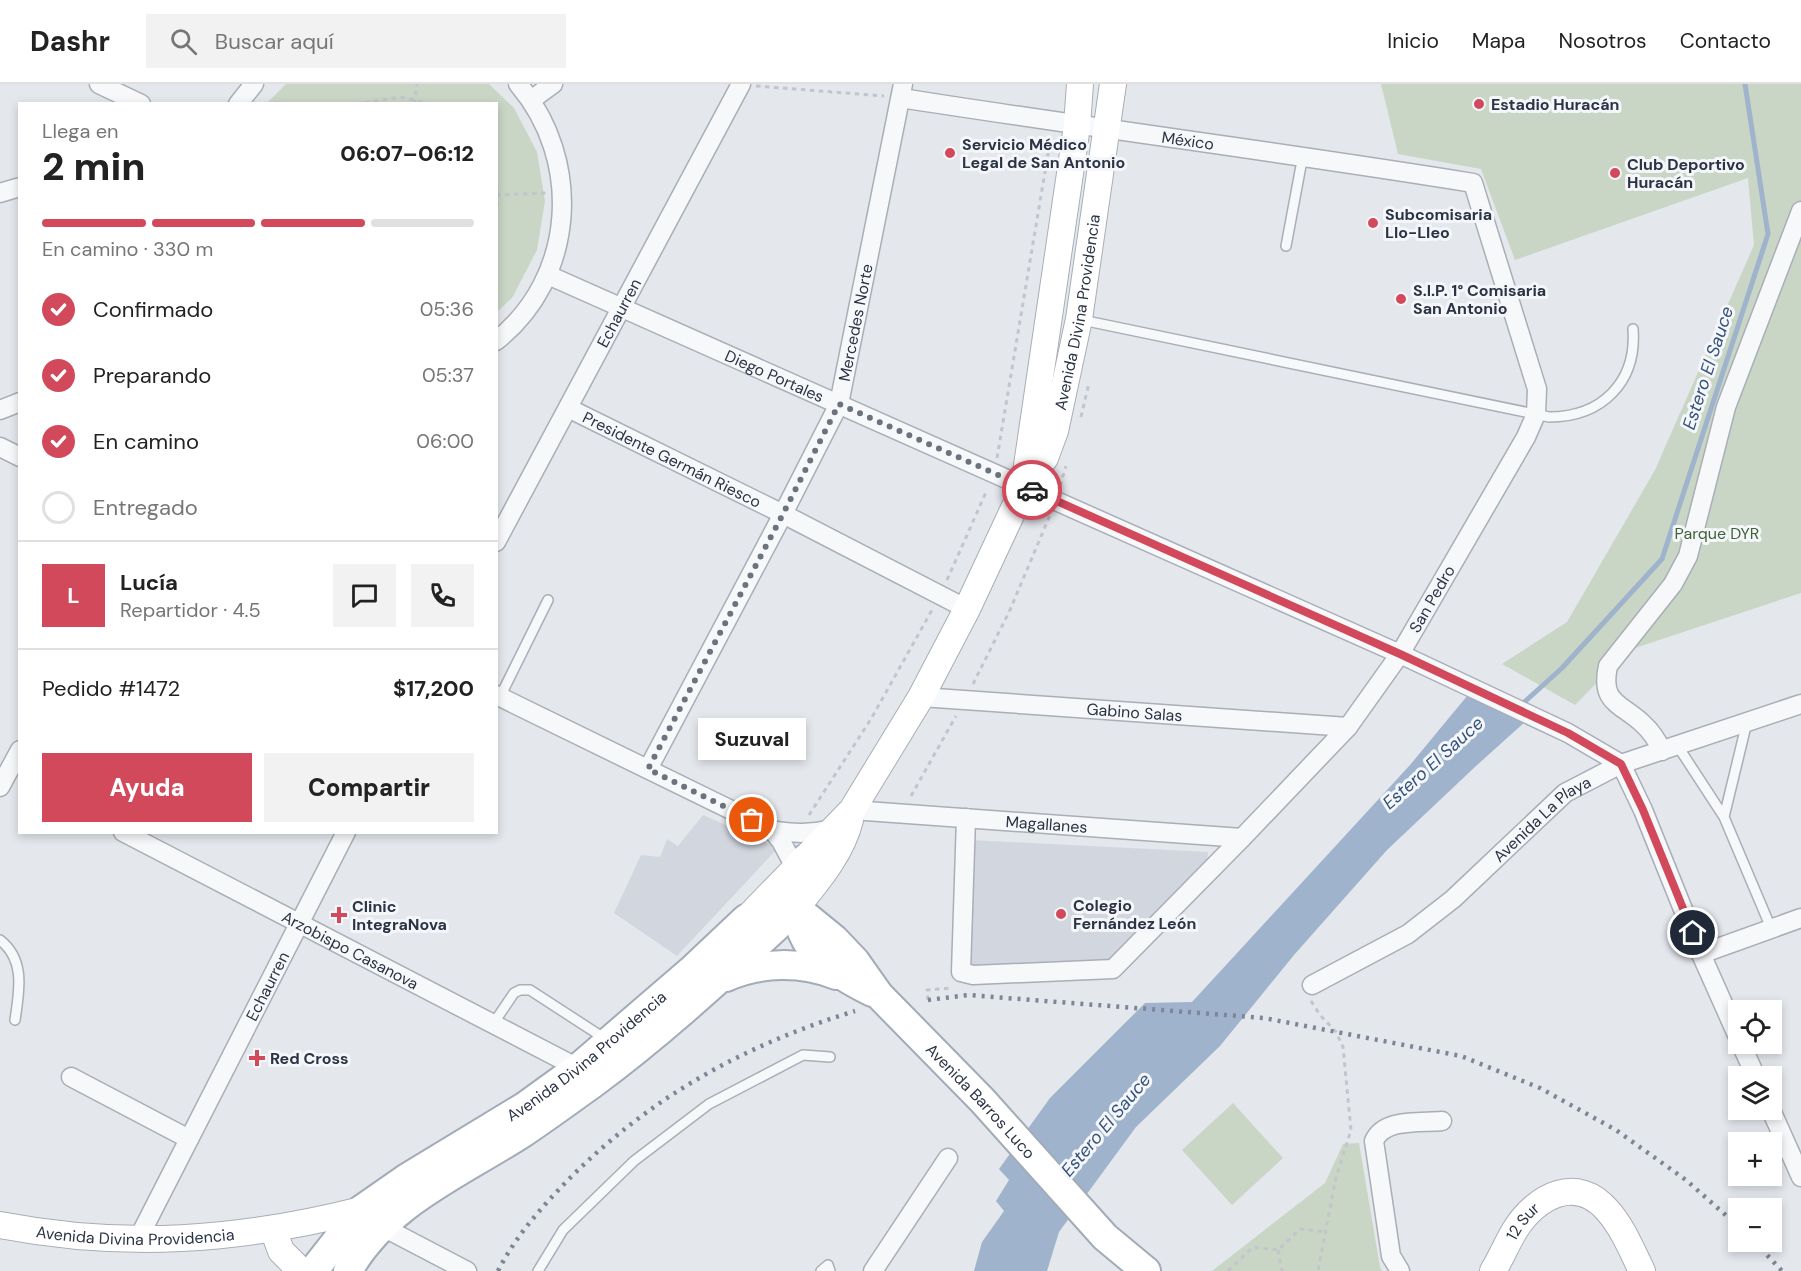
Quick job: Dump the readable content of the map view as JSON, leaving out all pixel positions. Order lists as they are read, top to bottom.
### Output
{
  "streets": {
    "main road": ["Avenida Divina Providencia", "Avenida Barros Luco"],
    "street": [
      "México",
      "Echaurren",
      "Mercedes Norte",
      "Diego Portales",
      "Presidente Germán Riesco",
      "San Pedro",
      "Gabino Salas",
      "Avenida La Playa",
      "Magallanes",
      "Arzobispo Casanova",
      "12 Sur"
    ]
  },
  "crossings": [
    ["México", "Avenida Divina Providencia"],
    ["México", "Mercedes Norte"],
    ["México", "San Pedro"],
    ["Avenida Divina Providencia", "Echaurren"],
    ["Avenida Divina Providencia", "Diego Portales"],
    ["Avenida Divina Providencia", "Presidente Germán Riesco"],
    ["Avenida Divina Providencia", "Gabino Salas"],
    ["Avenida Divina Providencia", "Magallanes"],
    ["Avenida Divina Providencia", "Arzobispo Casanova"],
    ["Avenida Divina Providencia", "Avenida Barros Luco"],
    ["Echaurren", "Diego Portales"],
    ["Echaurren", "Presidente Germán Riesco"],
    ["Echaurren", "Arzobispo Casanova"],
    ["Mercedes Norte", "Diego Portales"],
    ["Mercedes Norte", "Presidente Germán Riesco"],
    ["Diego Portales", "San Pedro"],
    ["Diego Portales", "Avenida La Playa"],
    ["San Pedro", "Gabino Salas"],
    ["San Pedro", "Magallanes"]
  ],
  "water": ["Estero El Sauce"],
  "parks": ["Parque DYR"],
  "places": {
    "other": [
      "Estadio Huracán",
      "Servicio Médico Legal de San Antonio",
      "Club Deportivo Huracán",
      "Subcomisaria Llo-Lleo",
      "S.I.P. 1° Comisaria San Antonio",
      "Suzuval",
      "Colegio Fernández León"
    ],
    "health": ["Clinic IntegraNova", "Red Cross"]
  },
  "page": {
    "header": "Dashr",
    "search": "Buscar aquí",
    "nav": [
      "Inicio",
      "Mapa",
      "Nosotros",
      "Contacto"
    ],
    "heading": ["2 min", "Llega en", "06:07–06:12"],
    "panel": [
      "Lucía",
      "Repartidor · 4.5",
      "Pedido #1472",
      "$17,200"
    ],
    "bar": "En camino · 330 m",
    "list": [
      ["Confirmado", "05:36"],
      ["Preparando", "05:37"],
      ["En camino", "06:00"],
      "Entregado"
    ],
    "round": "L",
    "bubble": "Suzuval",
    "buttons": ["Ayuda", "Compartir"],
    "map_buttons": ["+", "−"]
  }
}
